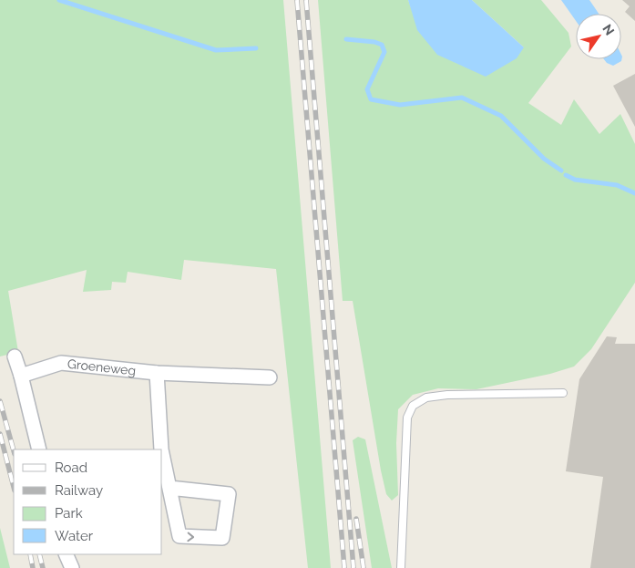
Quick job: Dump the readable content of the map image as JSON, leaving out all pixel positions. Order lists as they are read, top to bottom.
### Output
{
  "streets": {
    "street": ["Groeneweg"]
  },
  "legend": [
    "Road",
    "Railway",
    "Park",
    "Water"
  ],
  "north": "top right"
}
